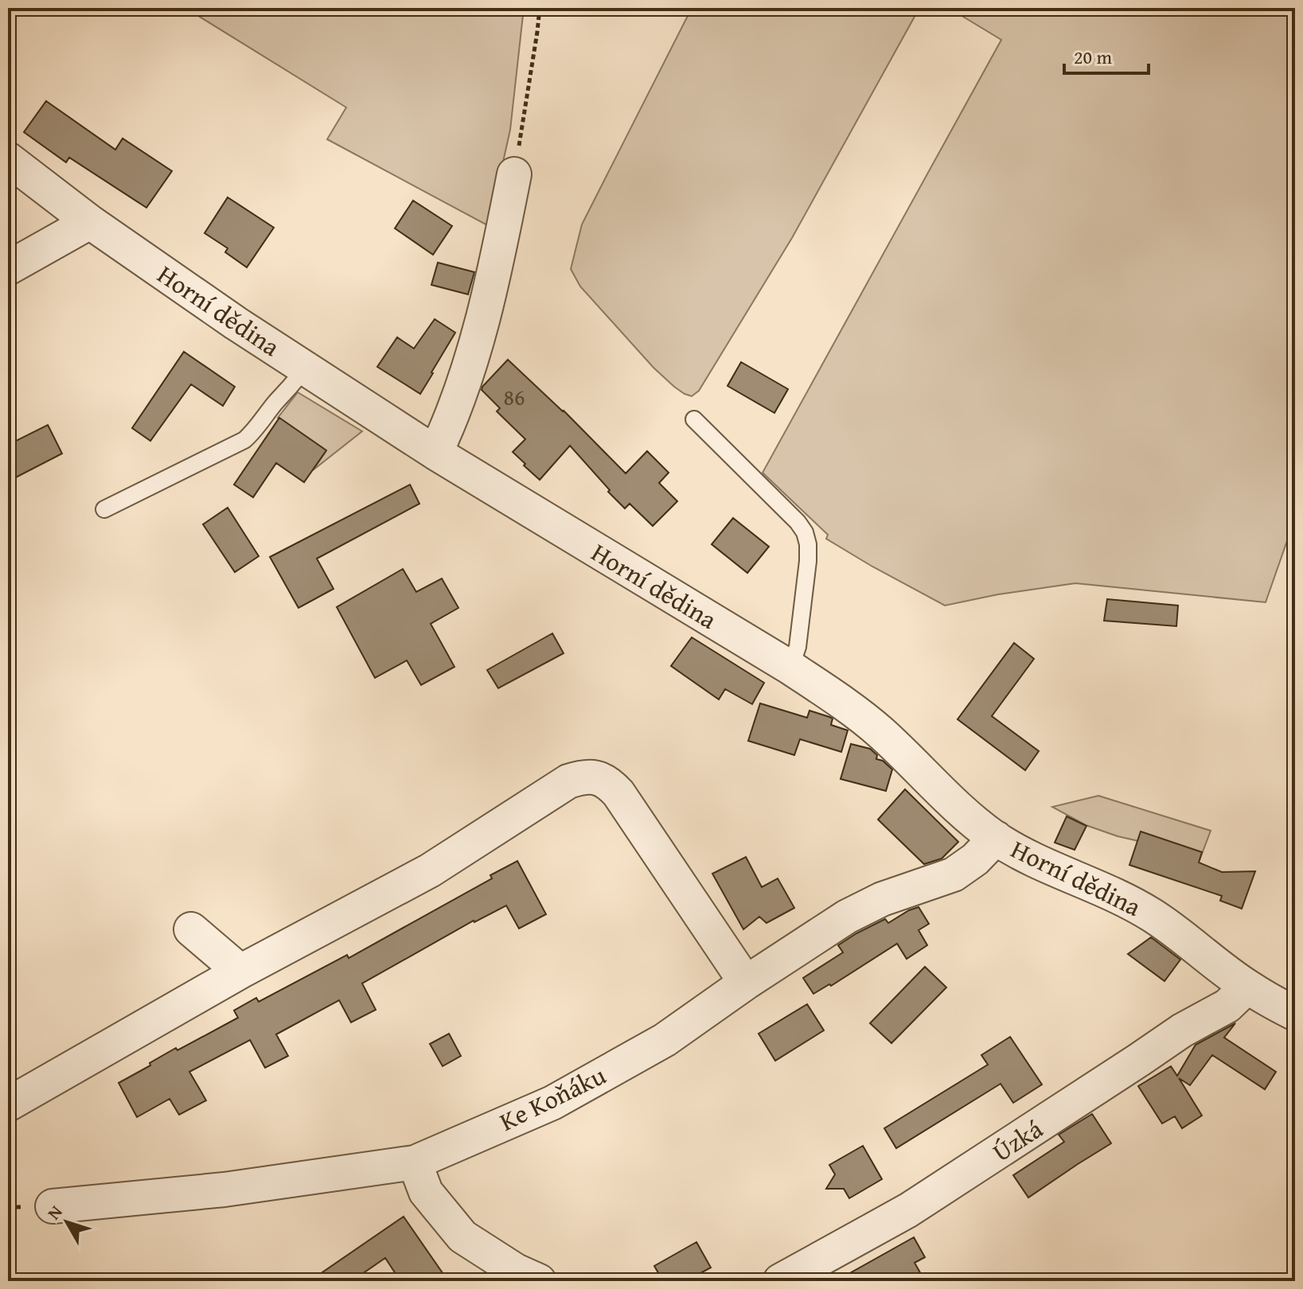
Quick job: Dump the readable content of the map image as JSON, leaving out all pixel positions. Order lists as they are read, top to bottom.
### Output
{
  "streets": {
    "street": ["Horní dědina", "Ke Koňáku", "Úzká"]
  },
  "crossings": [
    ["Horní dědina", "Ke Koňáku"],
    ["Horní dědina", "Úzká"]
  ],
  "house_numbers": ["86"],
  "scale_bar": "20 m",
  "north": "top left"
}
